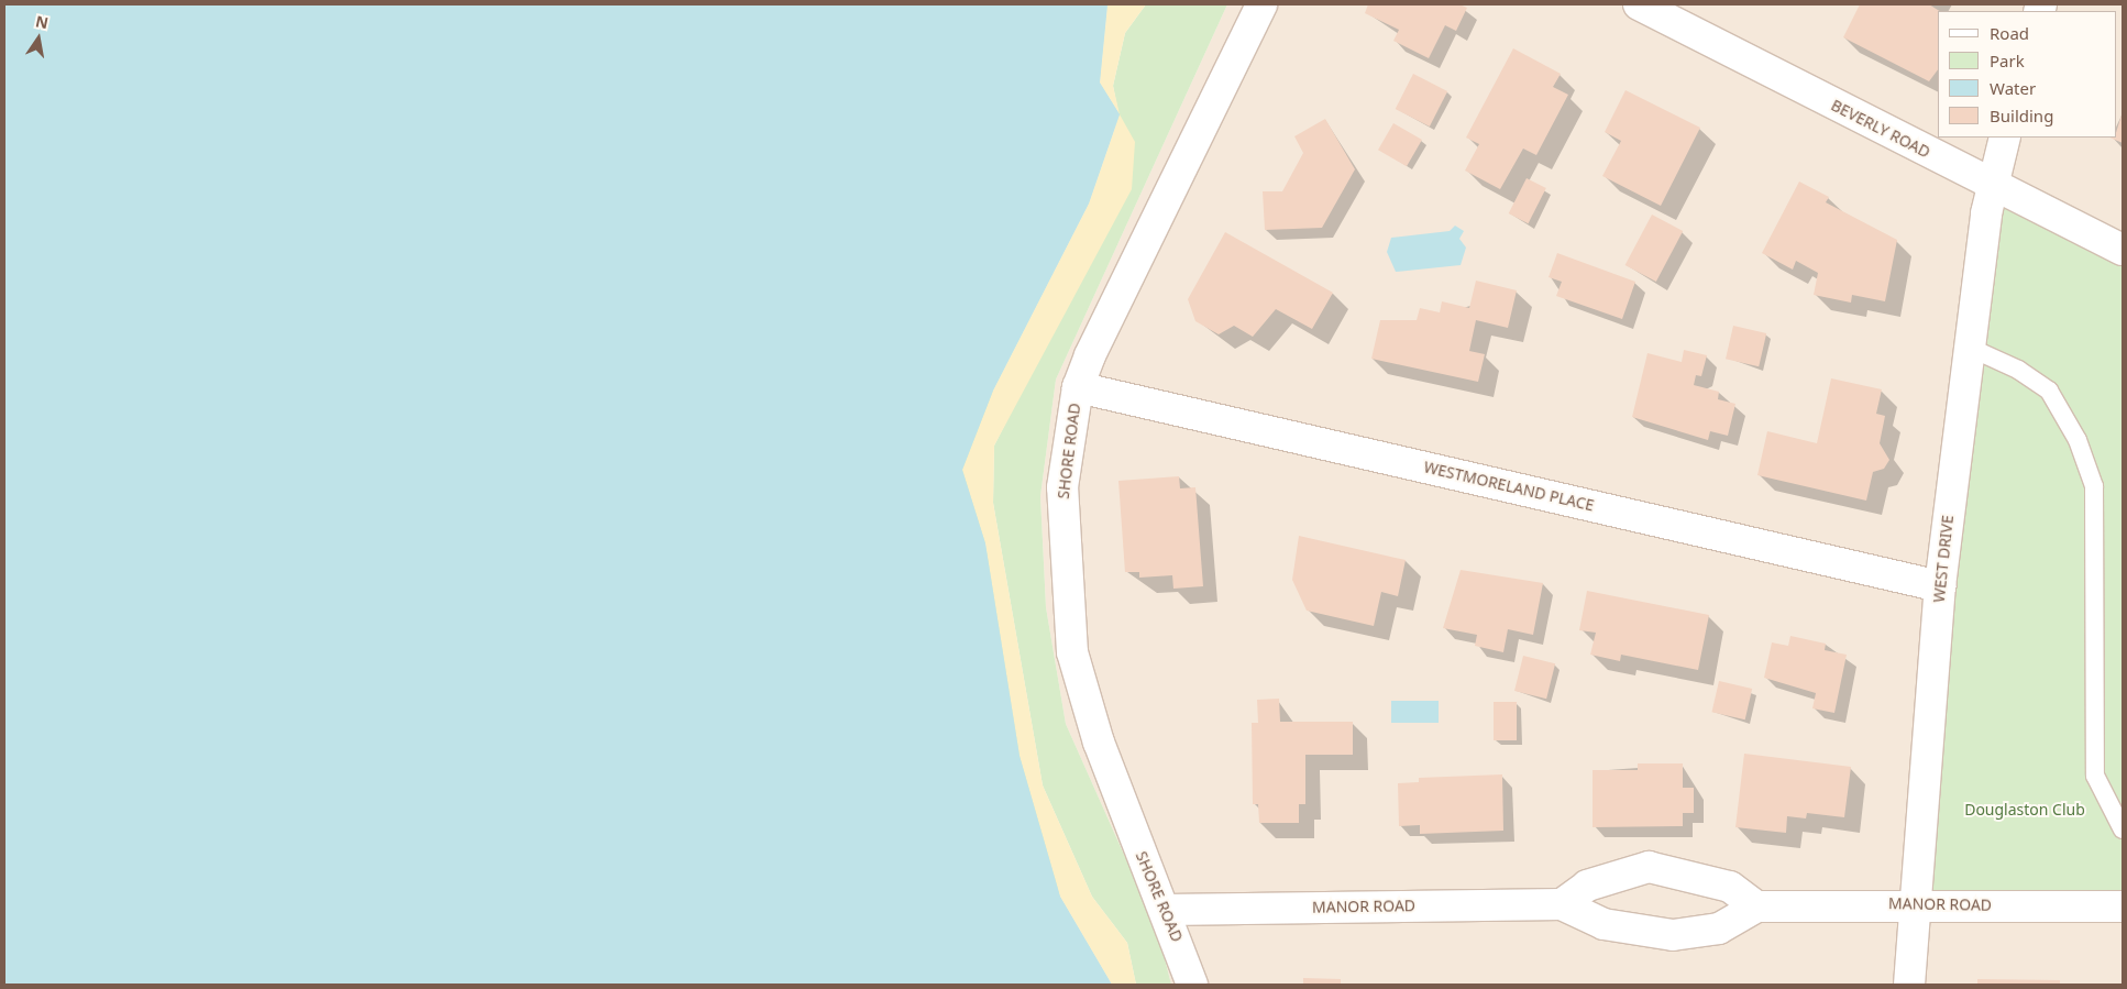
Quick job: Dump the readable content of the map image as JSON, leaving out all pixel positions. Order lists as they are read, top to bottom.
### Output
{
  "streets": {
    "street": [
      "BEVERLY ROAD",
      "SHORE ROAD",
      "WESTMORELAND PLACE",
      "WEST DRIVE",
      "MANOR ROAD"
    ]
  },
  "crossings": [
    ["BEVERLY ROAD", "WEST DRIVE"],
    ["SHORE ROAD", "WESTMORELAND PLACE"],
    ["SHORE ROAD", "MANOR ROAD"],
    ["WESTMORELAND PLACE", "WEST DRIVE"],
    ["WEST DRIVE", "MANOR ROAD"]
  ],
  "parks": ["Douglaston Club"],
  "legend": [
    "Road",
    "Park",
    "Water",
    "Building"
  ],
  "north": "top"
}
